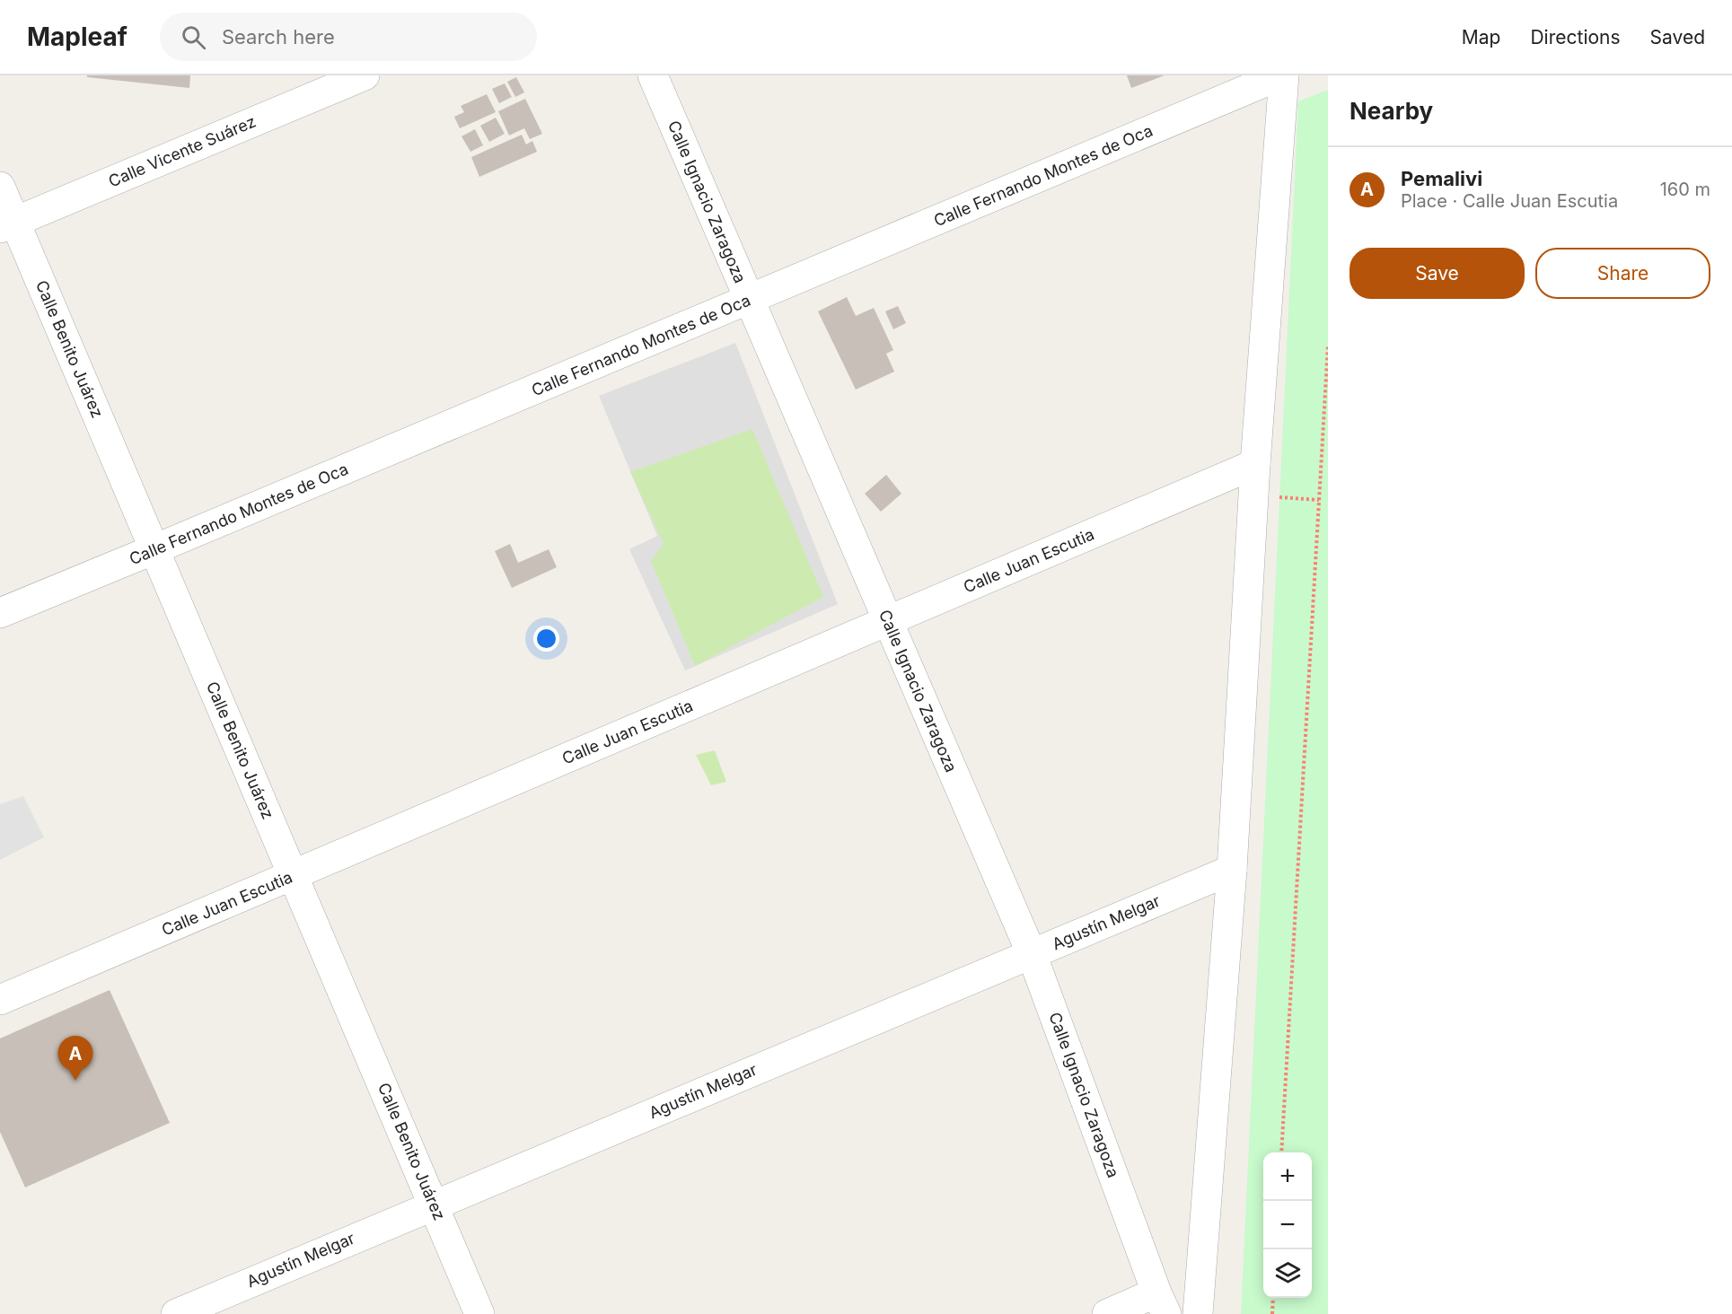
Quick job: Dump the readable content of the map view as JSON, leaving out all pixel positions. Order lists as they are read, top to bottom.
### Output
{
  "streets": {
    "street": [
      "Calle Vicente Suárez",
      "Calle Fernando Montes de Oca",
      "Calle Ignacio Zaragoza",
      "Calle Benito Juárez",
      "Calle Juan Escutia",
      "Agustín Melgar"
    ]
  },
  "crossings": [
    ["Calle Vicente Suárez", "Calle Benito Juárez"],
    ["Calle Fernando Montes de Oca", "Calle Ignacio Zaragoza"],
    ["Calle Fernando Montes de Oca", "Calle Benito Juárez"],
    ["Calle Ignacio Zaragoza", "Calle Juan Escutia"],
    ["Calle Ignacio Zaragoza", "Agustín Melgar"],
    ["Calle Benito Juárez", "Calle Juan Escutia"],
    ["Calle Benito Juárez", "Agustín Melgar"]
  ],
  "page": {
    "header": "Mapleaf",
    "search": "Search here",
    "nav": ["Map", "Directions", "Saved"],
    "heading": "Nearby",
    "list": [
      {
        "mark": "A",
        "name": "Pemalivi",
        "note": "Place · Calle Juan Escutia",
        "value": "160 m"
      }
    ],
    "buttons": ["Save", "Share"],
    "pins": "A",
    "map_buttons": ["+", "−"]
  }
}
